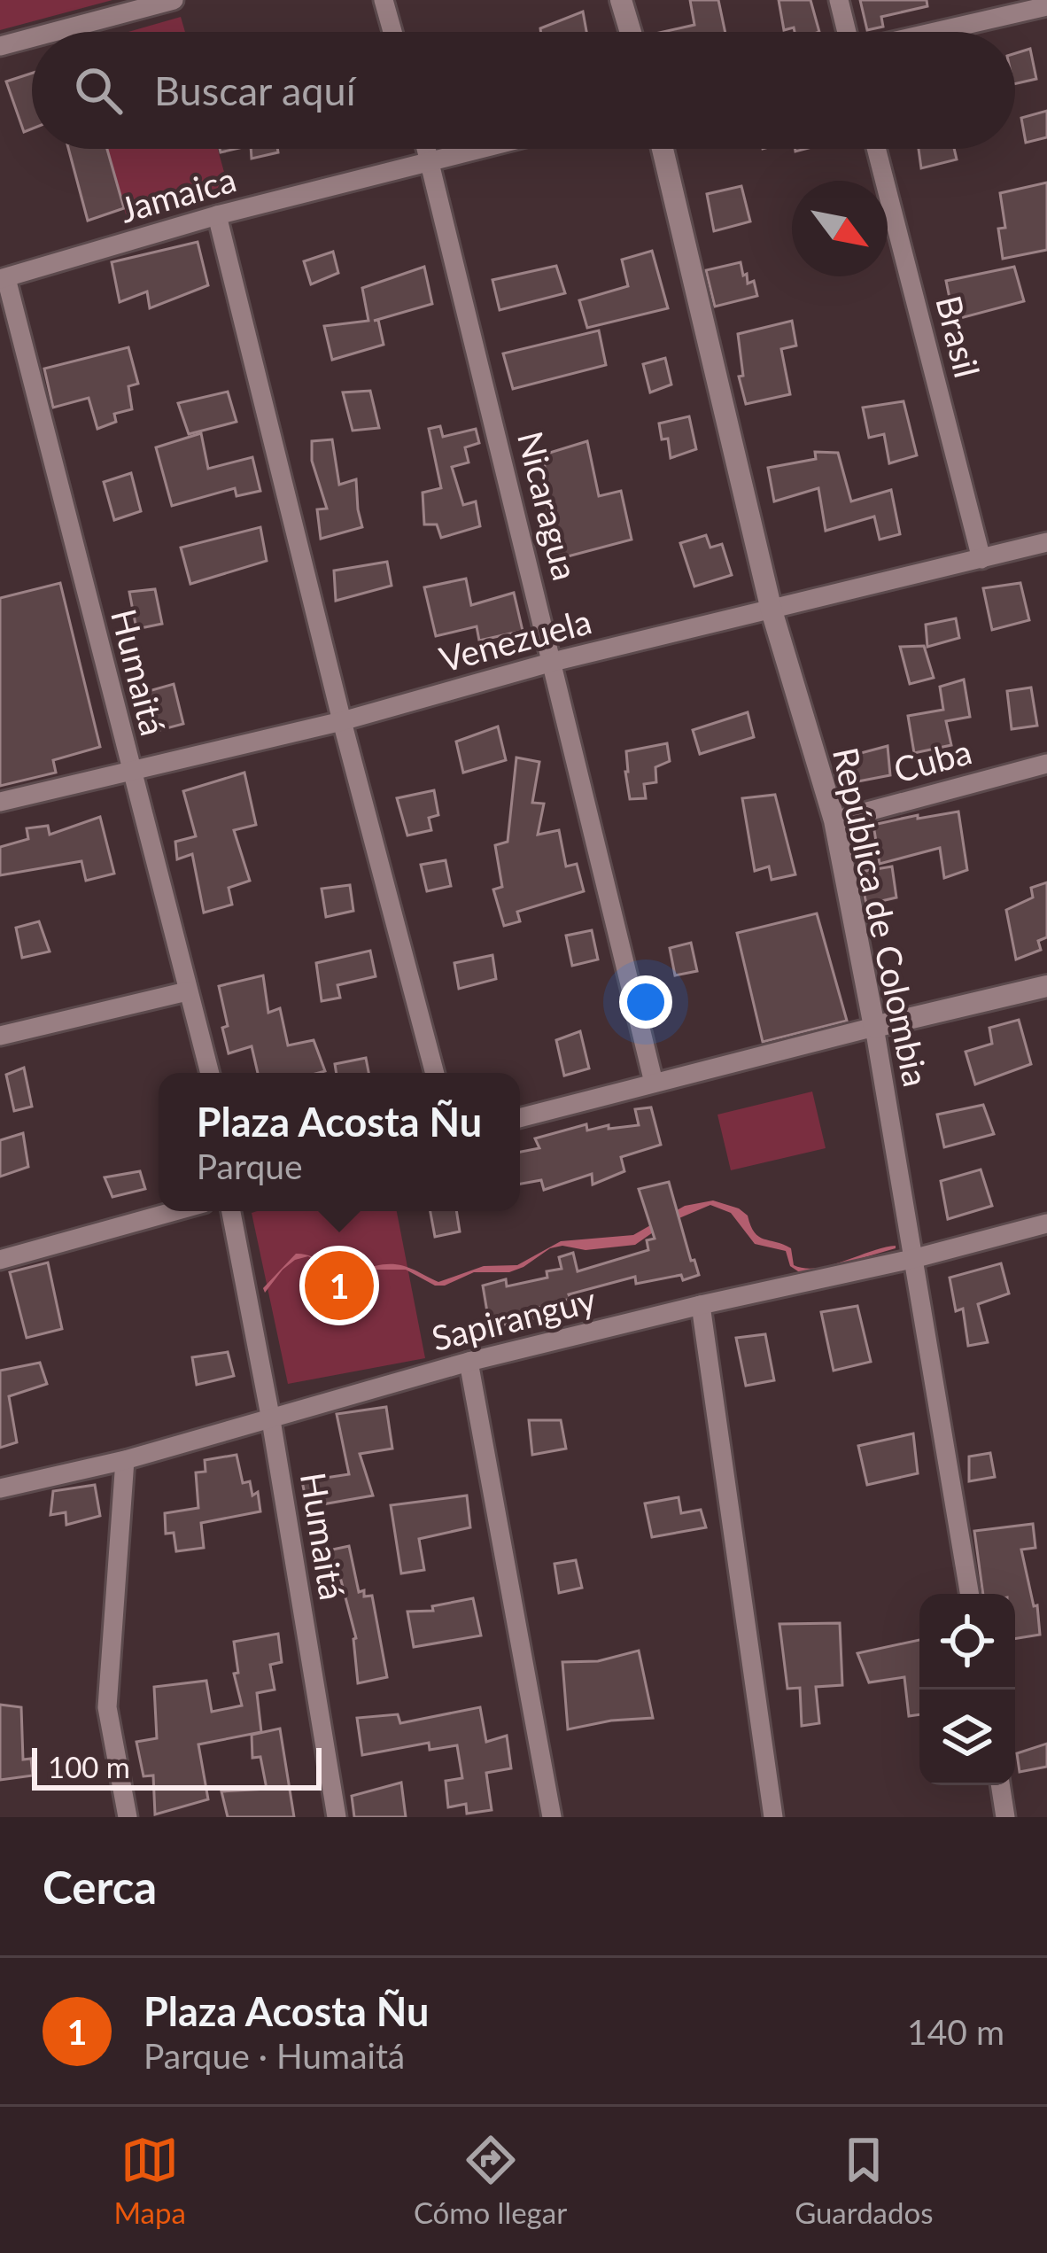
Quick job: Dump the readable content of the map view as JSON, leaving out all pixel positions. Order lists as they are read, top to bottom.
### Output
{
  "streets": {
    "street": [
      "Jamaica",
      "Brasil",
      "Nicaragua",
      "Venezuela",
      "Humaitá",
      "Cuba",
      "República de Colombia",
      "Sapiranguy"
    ]
  },
  "crossings": [
    ["Jamaica", "Nicaragua"],
    ["Jamaica", "Humaitá"],
    ["Brasil", "Venezuela"],
    ["Nicaragua", "Venezuela"],
    ["Venezuela", "Humaitá"],
    ["Venezuela", "República de Colombia"],
    ["Humaitá", "Sapiranguy"],
    ["Cuba", "República de Colombia"],
    ["República de Colombia", "Sapiranguy"]
  ],
  "scale_bar": "100 m",
  "north": "bottom right",
  "page": {
    "search": "Buscar aquí",
    "popup": ["Plaza Acosta Ñu", "Parque"],
    "pins": "1",
    "scale": "100 m",
    "heading": "Cerca",
    "list": [
      {
        "mark": "1",
        "name": "Plaza Acosta Ñu",
        "note": "Parque · Humaitá",
        "value": "140 m"
      }
    ],
    "nav": ["Mapa", "Cómo llegar", "Guardados"]
  }
}
